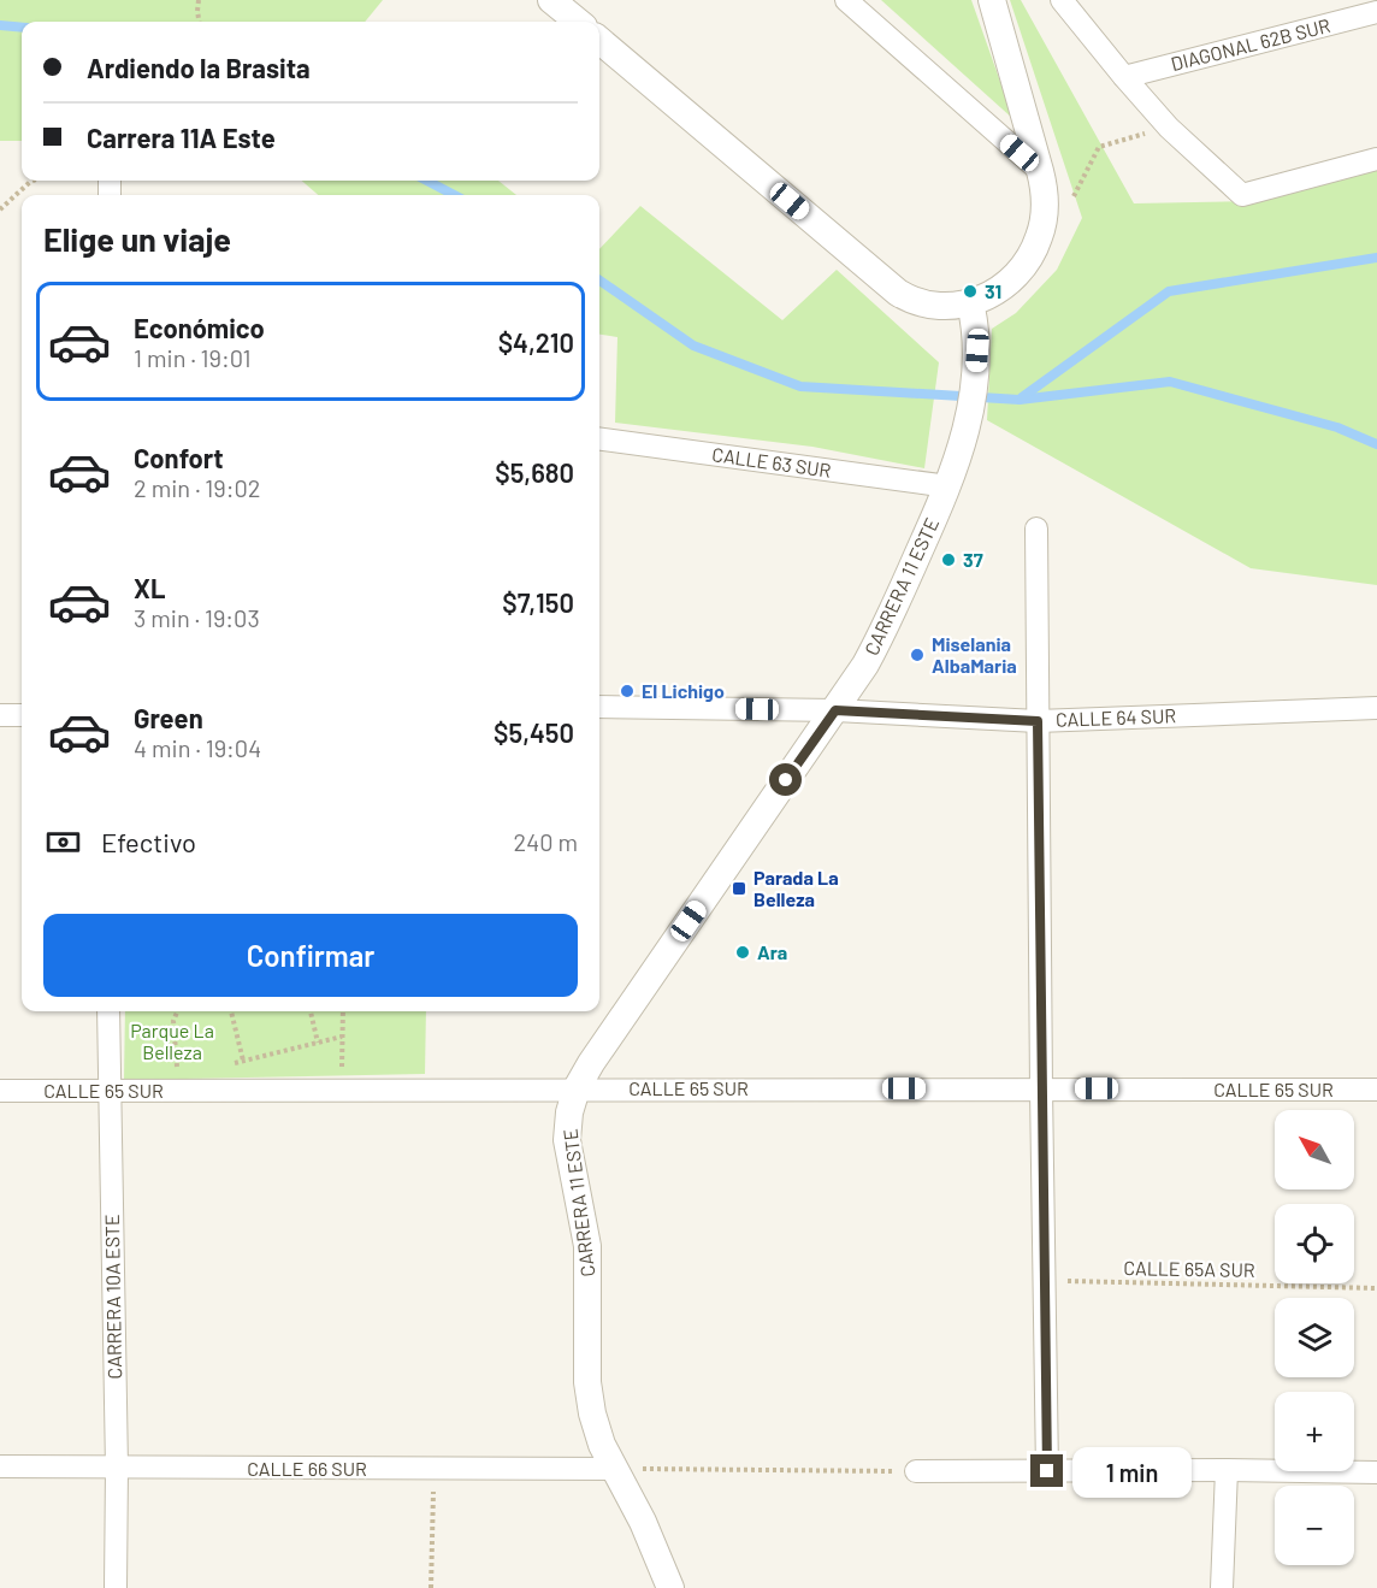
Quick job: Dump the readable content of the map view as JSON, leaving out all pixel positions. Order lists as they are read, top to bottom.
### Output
{
  "streets": {
    "street": [
      "DIAGONAL 62B SUR",
      "CALLE 63 SUR",
      "CARRERA 11 ESTE",
      "CALLE 64 SUR",
      "CALLE 65 SUR",
      "CARRERA 10A ESTE",
      "CALLE 66 SUR"
    ],
    "path": ["CALLE 65A SUR"]
  },
  "crossings": [
    ["CALLE 63 SUR", "CARRERA 11 ESTE"],
    ["CARRERA 11 ESTE", "CALLE 64 SUR"],
    ["CARRERA 11 ESTE", "CALLE 65 SUR"],
    ["CARRERA 11 ESTE", "CALLE 66 SUR"],
    ["CALLE 65 SUR", "CARRERA 10A ESTE"],
    ["CARRERA 10A ESTE", "CALLE 66 SUR"]
  ],
  "parks": ["Parque La Belleza"],
  "places": {
    "other": [
      "31",
      "37",
      "Miselania AlbaMaria",
      "El Lichigo",
      "Ara"
    ],
    "transit": ["Parada La Belleza"]
  },
  "north": "top left",
  "page": {
    "banner": ["Ardiendo la Brasita", "Carrera 11A Este"],
    "heading": "Elige un viaje",
    "list": [
      {
        "name": "Económico",
        "note": "1 min · 19:01",
        "value": "$4,210"
      },
      {
        "name": "Confort",
        "note": "2 min · 19:02",
        "value": "$5,680"
      },
      {
        "name": "XL",
        "note": "3 min · 19:03",
        "value": "$7,150"
      },
      {
        "name": "Green",
        "note": "4 min · 19:04",
        "value": "$5,450"
      }
    ],
    "pay": ["Efectivo", "240 m"],
    "buttons": "Confirmar",
    "map_buttons": ["+", "−"],
    "bubble": "1 min"
  }
}
